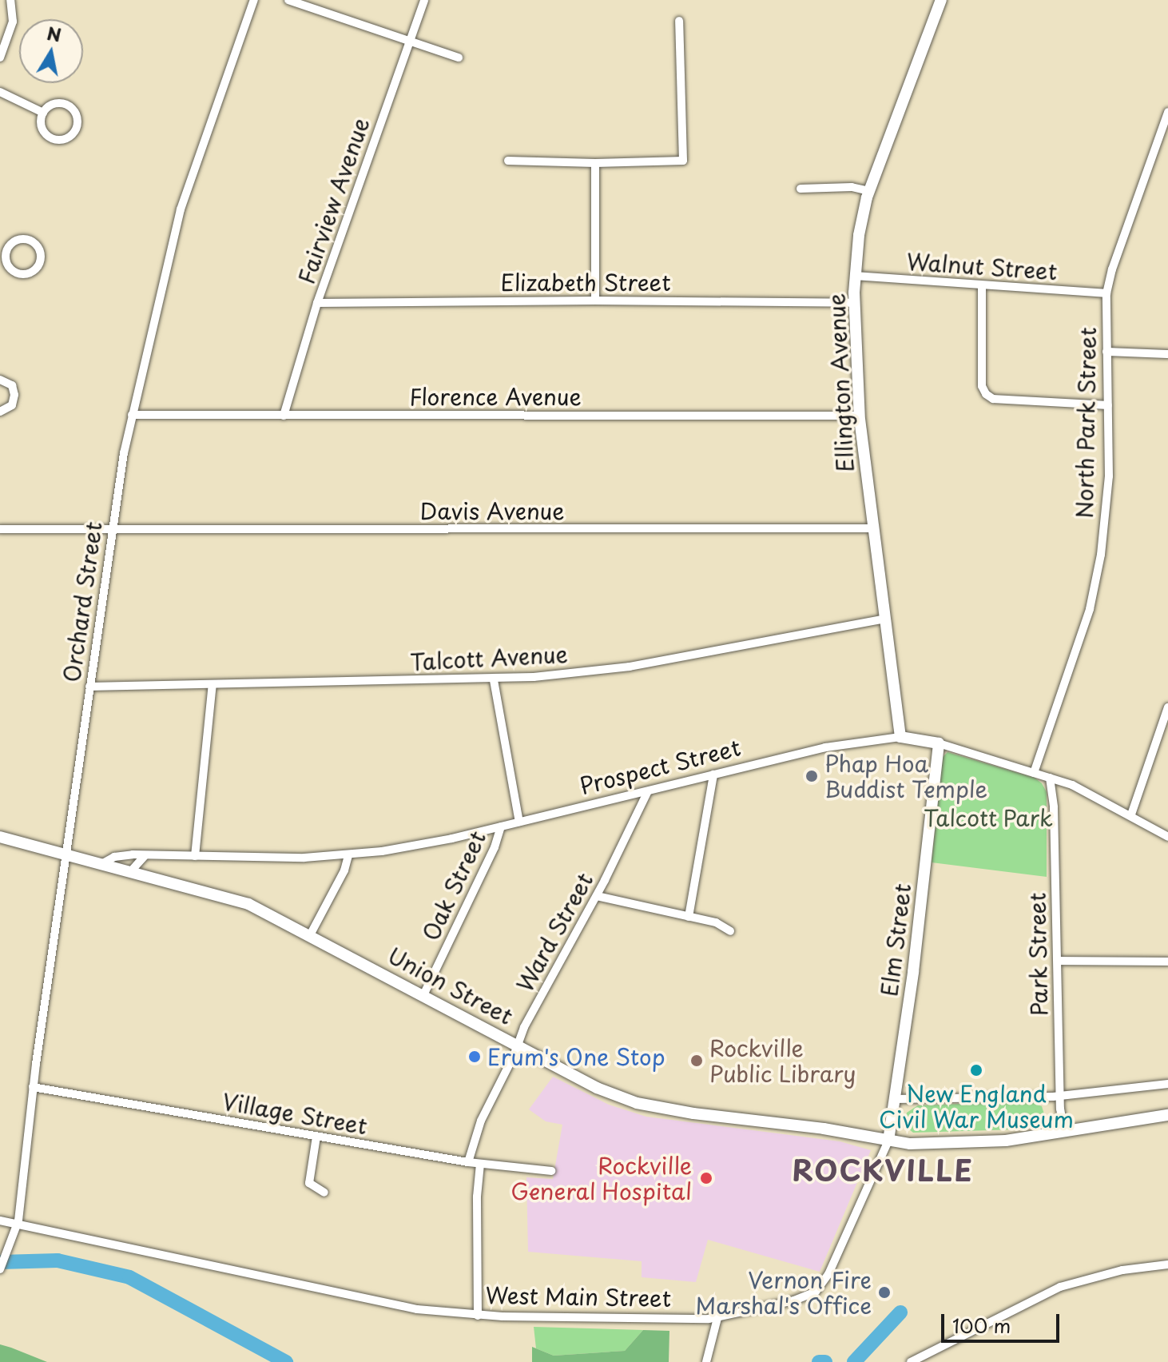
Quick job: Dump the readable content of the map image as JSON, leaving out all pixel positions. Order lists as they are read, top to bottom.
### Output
{
  "streets": {
    "main road": [
      "Ellington Avenue",
      "Prospect Street",
      "Elm Street",
      "Union Street"
    ],
    "street": [
      "Fairview Avenue",
      "Walnut Street",
      "Elizabeth Street",
      "Florence Avenue",
      "North Park Street",
      "Davis Avenue",
      "Orchard Street",
      "Talcott Avenue",
      "Oak Street",
      "Ward Street",
      "Park Street",
      "Village Street",
      "West Main Street"
    ]
  },
  "crossings": [
    ["Fairview Avenue", "Elizabeth Street"],
    ["Fairview Avenue", "Florence Avenue"],
    ["Walnut Street", "Ellington Avenue"],
    ["Walnut Street", "North Park Street"],
    ["Elizabeth Street", "Ellington Avenue"],
    ["Ellington Avenue", "Florence Avenue"],
    ["Ellington Avenue", "Davis Avenue"],
    ["Ellington Avenue", "Talcott Avenue"],
    ["Ellington Avenue", "Prospect Street"],
    ["Florence Avenue", "Orchard Street"],
    ["North Park Street", "Prospect Street"],
    ["Davis Avenue", "Orchard Street"],
    ["Orchard Street", "Talcott Avenue"],
    ["Orchard Street", "Union Street"],
    ["Orchard Street", "Village Street"],
    ["Orchard Street", "West Main Street"],
    ["Talcott Avenue", "Oak Street"],
    ["Prospect Street", "Oak Street"],
    ["Prospect Street", "Ward Street"],
    ["Prospect Street", "Elm Street"],
    ["Prospect Street", "Park Street"],
    ["Prospect Street", "Union Street"],
    ["Oak Street", "Union Street"],
    ["Ward Street", "Union Street"],
    ["Ward Street", "Village Street"],
    ["Elm Street", "Union Street"],
    ["Elm Street", "West Main Street"],
    ["Union Street", "West Main Street"]
  ],
  "districts": ["ROCKVILLE"],
  "parks": ["Talcott Park"],
  "places": [
    "Phap Hoa Buddist Temple",
    "Erum's One Stop",
    "Rockville Public Library",
    "New England Civil War Museum",
    "Rockville General Hospital",
    "Vernon Fire Marshal's Office"
  ],
  "scale_bar": "100 m",
  "north": "top"
}
